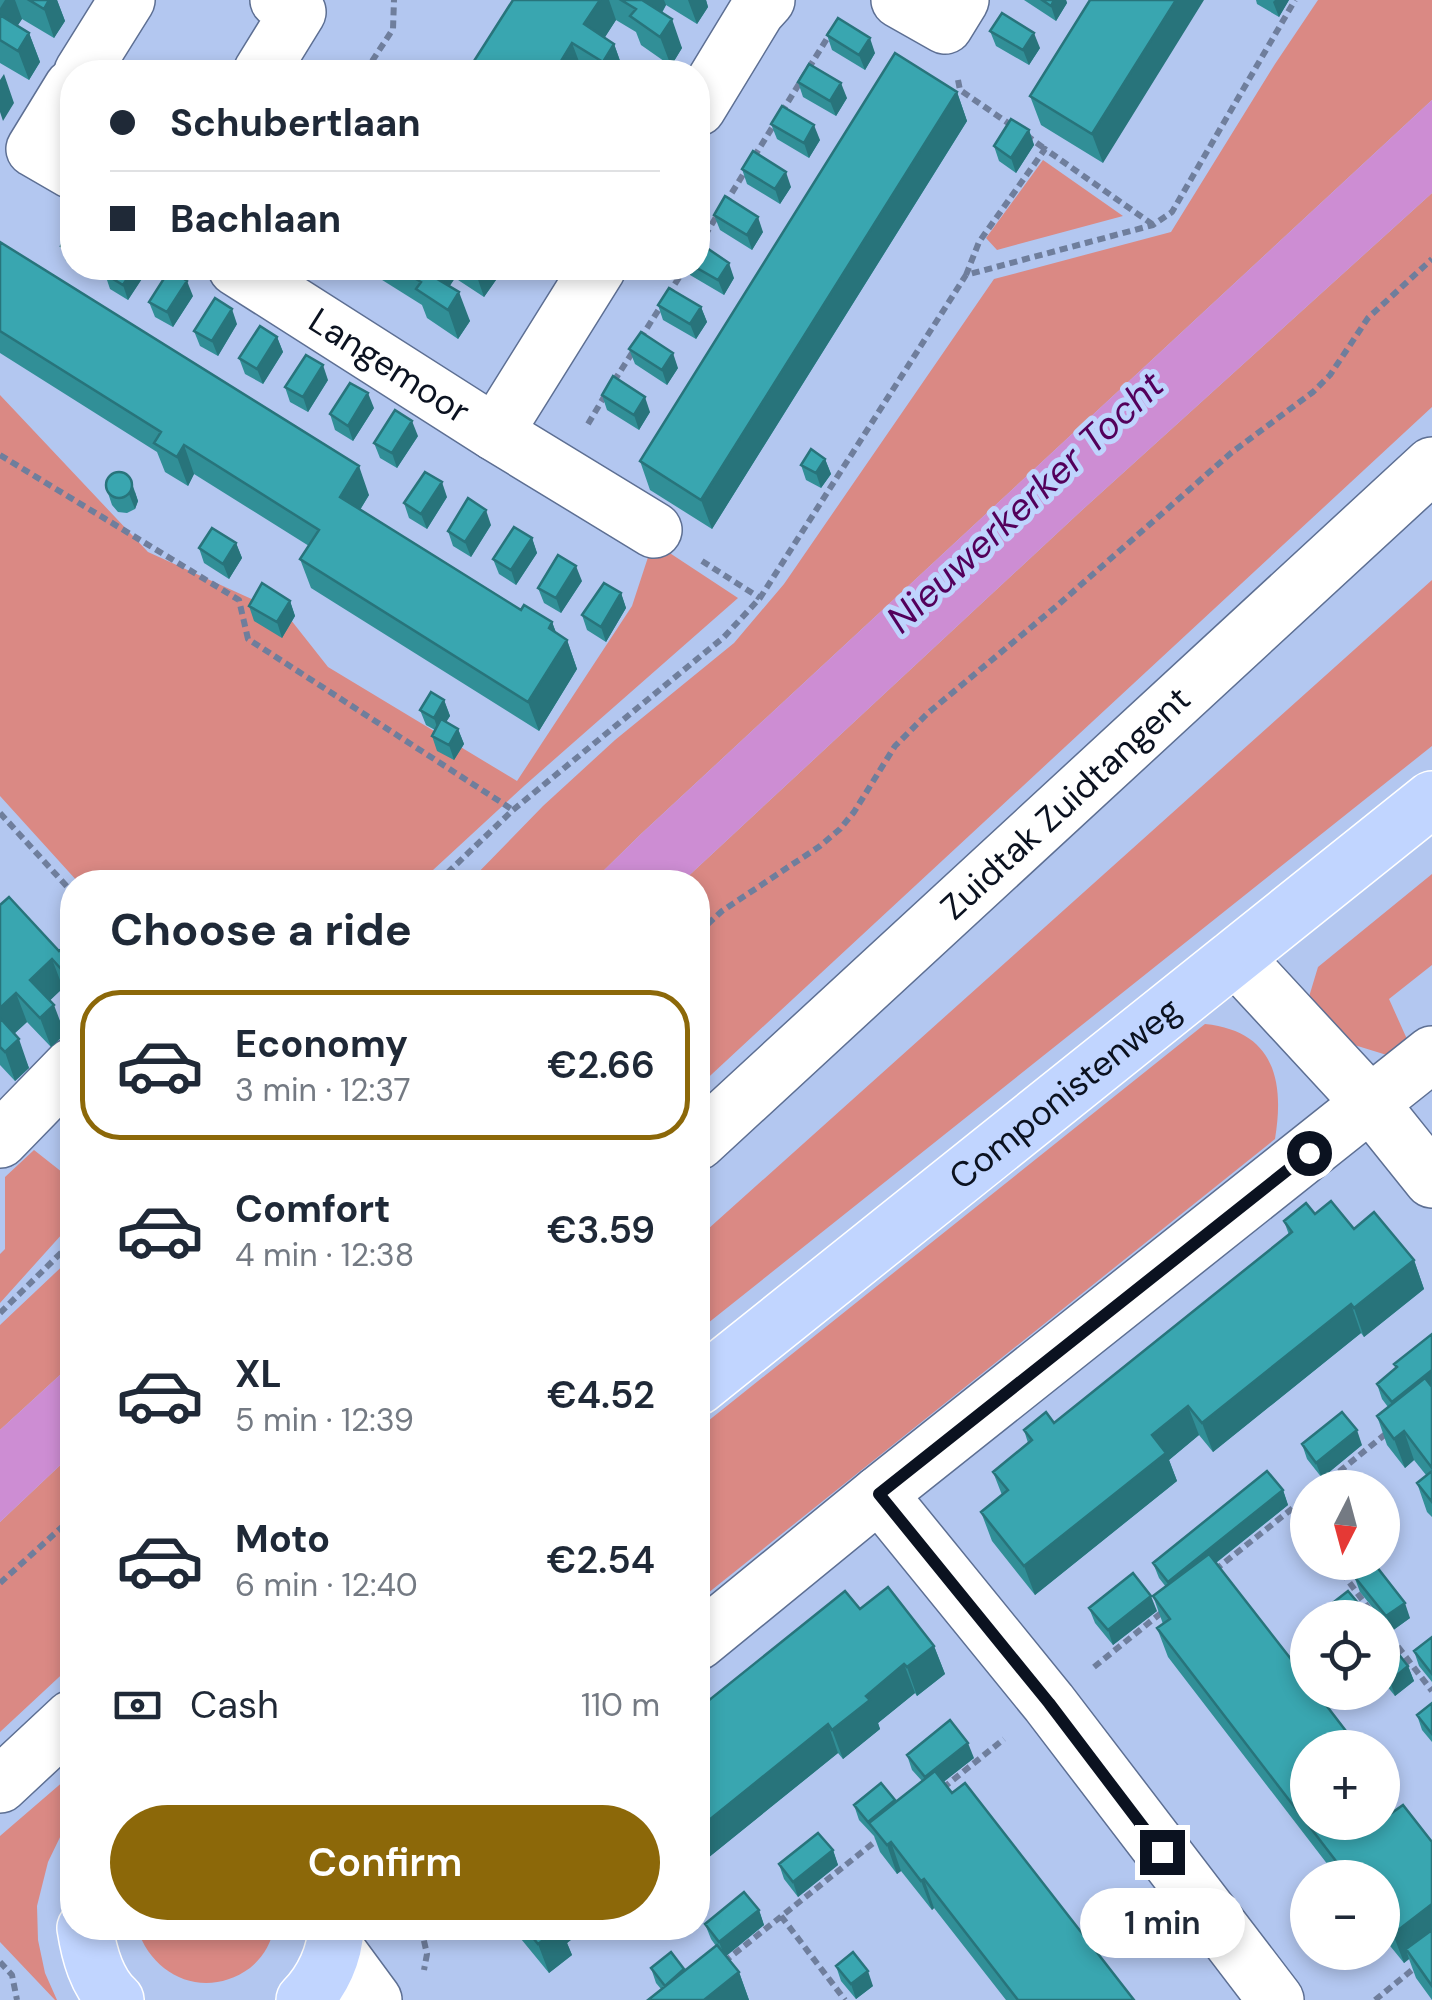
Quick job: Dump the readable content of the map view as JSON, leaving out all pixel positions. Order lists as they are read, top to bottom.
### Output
{
  "streets": {
    "main road": ["Componistenweg"],
    "street": ["Langemoor", "Zuidtak Zuidtangent"]
  },
  "water": ["Nieuwerkerker Tocht"],
  "north": "bottom",
  "page": {
    "banner": ["Schubertlaan", "Bachlaan"],
    "heading": "Choose a ride",
    "list": [
      {
        "name": "Economy",
        "note": "3 min · 12:37",
        "value": "€2.66"
      },
      {
        "name": "Comfort",
        "note": "4 min · 12:38",
        "value": "€3.59"
      },
      {
        "name": "XL",
        "note": "5 min · 12:39",
        "value": "€4.52"
      },
      {
        "name": "Moto",
        "note": "6 min · 12:40",
        "value": "€2.54"
      }
    ],
    "map_buttons": ["+", "−"],
    "pay": ["Cash", "110 m"],
    "buttons": "Confirm",
    "bubble": "1 min"
  }
}
